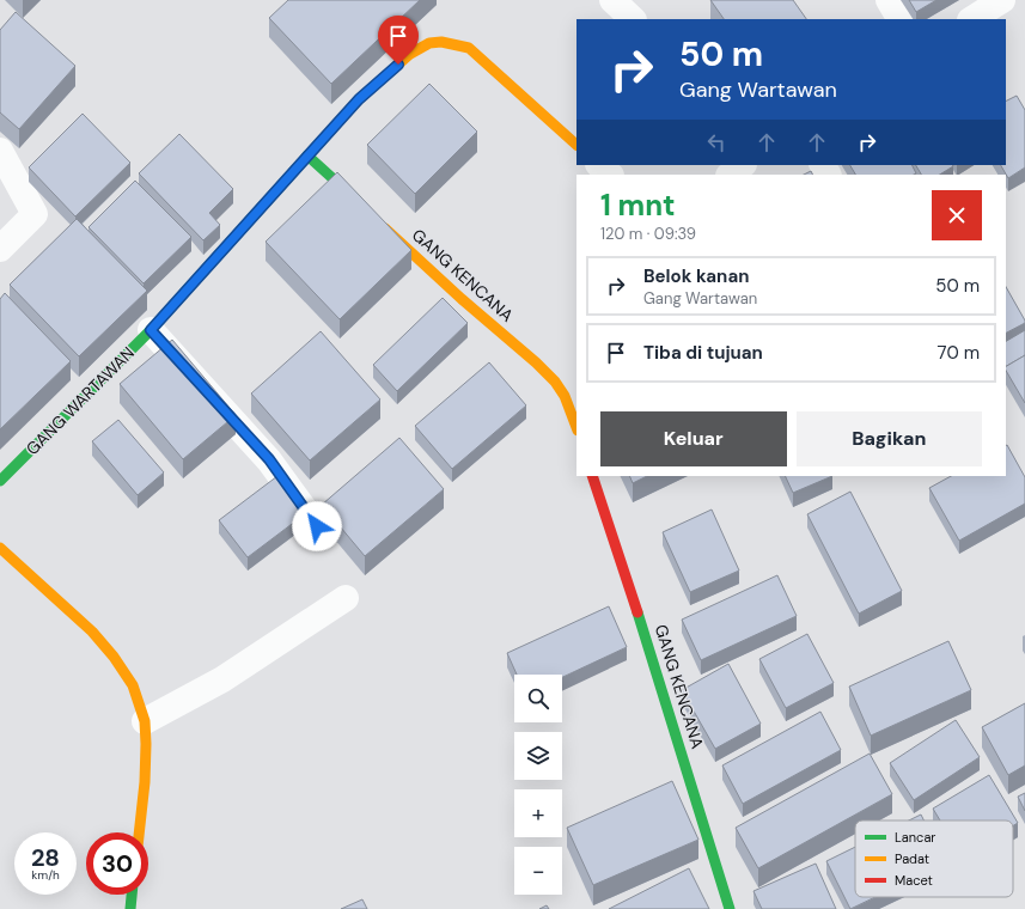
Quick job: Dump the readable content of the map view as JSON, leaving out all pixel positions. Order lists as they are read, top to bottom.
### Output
{
  "streets": {
    "street": ["GANG KENCANA", "GANG WARTAWAN"]
  },
  "legend": ["Lancar", "Padat", "Macet"],
  "page": {
    "turn": ["50 m", "Gang Wartawan"],
    "heading": ["1 mnt", "120 m · 09:39"],
    "list": [
      {
        "name": "Belok kanan",
        "note": "Gang Wartawan",
        "value": "50 m"
      },
      {
        "name": "Tiba di tujuan",
        "value": "70 m"
      }
    ],
    "buttons": ["Keluar", "Bagikan"],
    "map_buttons": ["+", "−"],
    "speed": "28 km/h",
    "limit": "30"
  }
}
